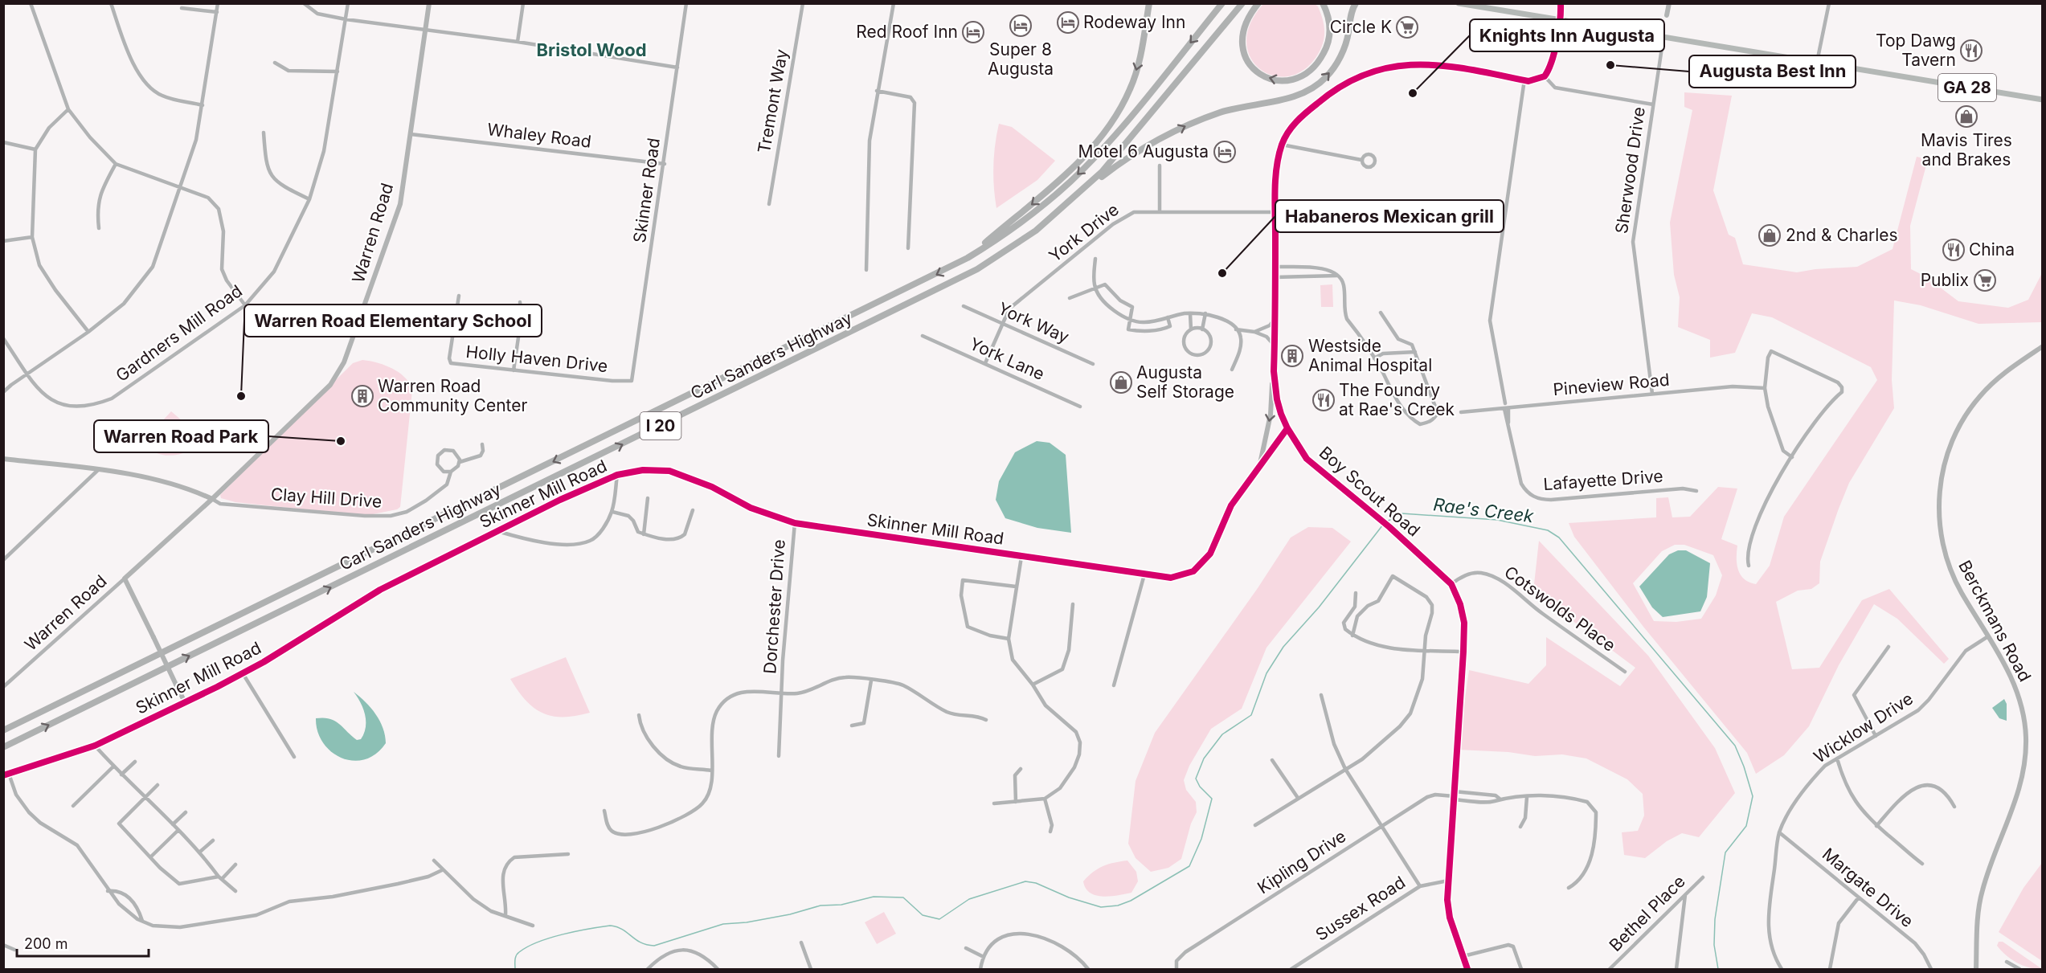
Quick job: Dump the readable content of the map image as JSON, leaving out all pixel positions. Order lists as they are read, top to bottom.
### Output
{
  "streets": {
    "highway": ["Carl Sanders Highway", "I 20"],
    "main road": ["GA 28"],
    "street": [
      "Tremont Way",
      "Whaley Road",
      "Sherwood Drive",
      "Skinner Road",
      "Warren Road",
      "York Drive",
      "York Way",
      "Gardners Mill Road",
      "Holly Haven Drive",
      "York Lane",
      "Pineview Road",
      "Lafayette Drive",
      "Boy Scout Road",
      "Skinner Mill Road",
      "Clay Hill Drive",
      "Dorchester Drive",
      "Cotswolds Place",
      "Berckmans Road",
      "Wicklow Drive",
      "Kipling Drive",
      "Margate Drive",
      "Sussex Road",
      "Bethel Place"
    ]
  },
  "crossings": [
    ["GA 28", "Sherwood Drive"],
    ["Whaley Road", "Skinner Road"],
    ["Whaley Road", "Warren Road"],
    ["Sherwood Drive", "Pineview Road"],
    ["Skinner Road", "Holly Haven Drive"],
    ["Warren Road", "Skinner Mill Road"],
    ["Warren Road", "Clay Hill Drive"],
    ["York Drive", "York Way"],
    ["York Drive", "York Lane"],
    ["York Drive", "Boy Scout Road"],
    ["Pineview Road", "Lafayette Drive"],
    ["Boy Scout Road", "Skinner Mill Road"],
    ["Boy Scout Road", "Cotswolds Place"],
    ["Boy Scout Road", "Kipling Drive"],
    ["Boy Scout Road", "Sussex Road"],
    ["Skinner Mill Road", "Dorchester Drive"],
    ["Berckmans Road", "Wicklow Drive"],
    ["Wicklow Drive", "Margate Drive"]
  ],
  "districts": ["Bristol Wood"],
  "water": ["Rae's Creek"],
  "places": {
    "hotel": [
      "Rodeway Inn",
      "Super 8 Augusta",
      "Red Roof Inn",
      "Motel 6 Augusta"
    ],
    "supermarket": ["Circle K", "Publix"],
    "restaurant": ["Top Dawg Tavern", "China", "The Foundry at Rae's Creek"],
    "other": [
      "Augusta Best Inn",
      "Knights Inn Augusta",
      "Habaneros Mexican grill",
      "Warren Road Elementary School",
      "Warren Road Park"
    ],
    "shop": ["Mavis Tires and Brakes", "2nd & Charles", "Augusta Self Storage"],
    "building": ["Westside Animal Hospital", "Warren Road Community Center"]
  },
  "scale_bar": "200 m"
}
